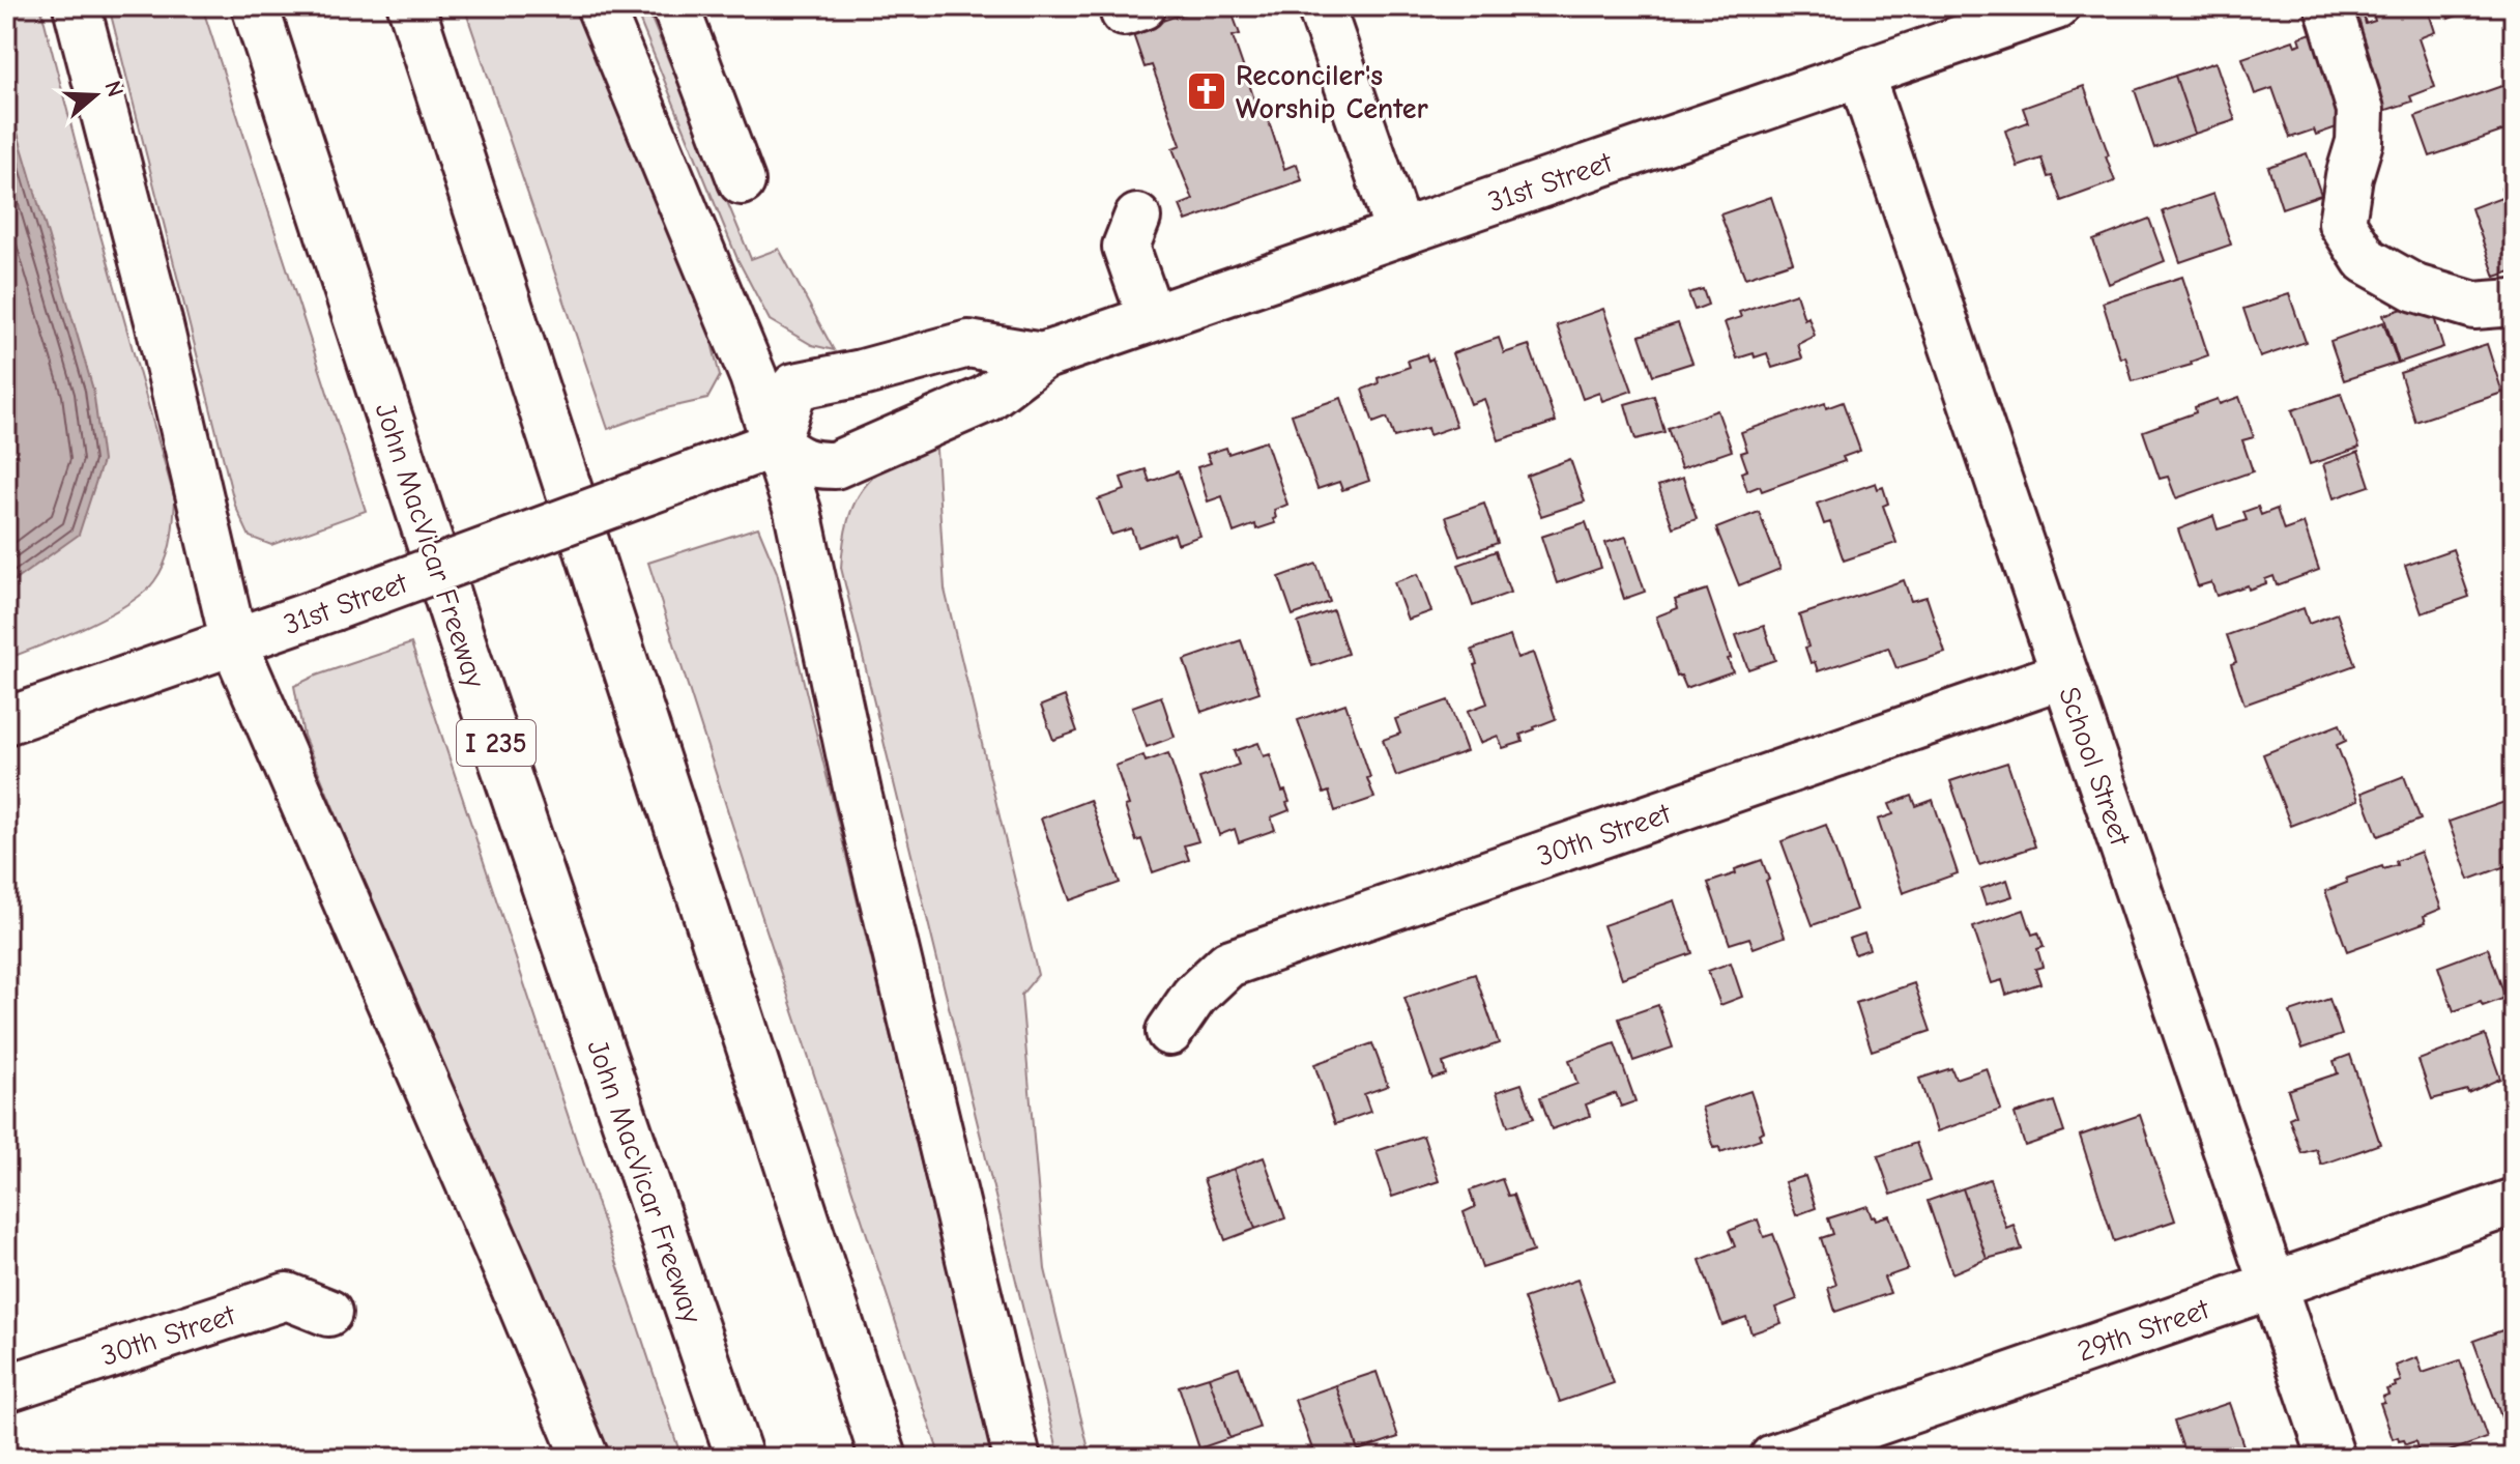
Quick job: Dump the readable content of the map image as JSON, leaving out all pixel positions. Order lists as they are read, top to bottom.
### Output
{
  "streets": {
    "main road": [
      "31st Street",
      "John MacVicar Freeway",
      "I 235",
      "School Street",
      "30th Street",
      "29th Street"
    ]
  },
  "crossings": [
    ["31st Street", "School Street"],
    ["School Street", "30th Street"],
    ["School Street", "29th Street"]
  ],
  "places": {
    "church": ["Reconciler's Worship Center"]
  },
  "north": "right"
}
